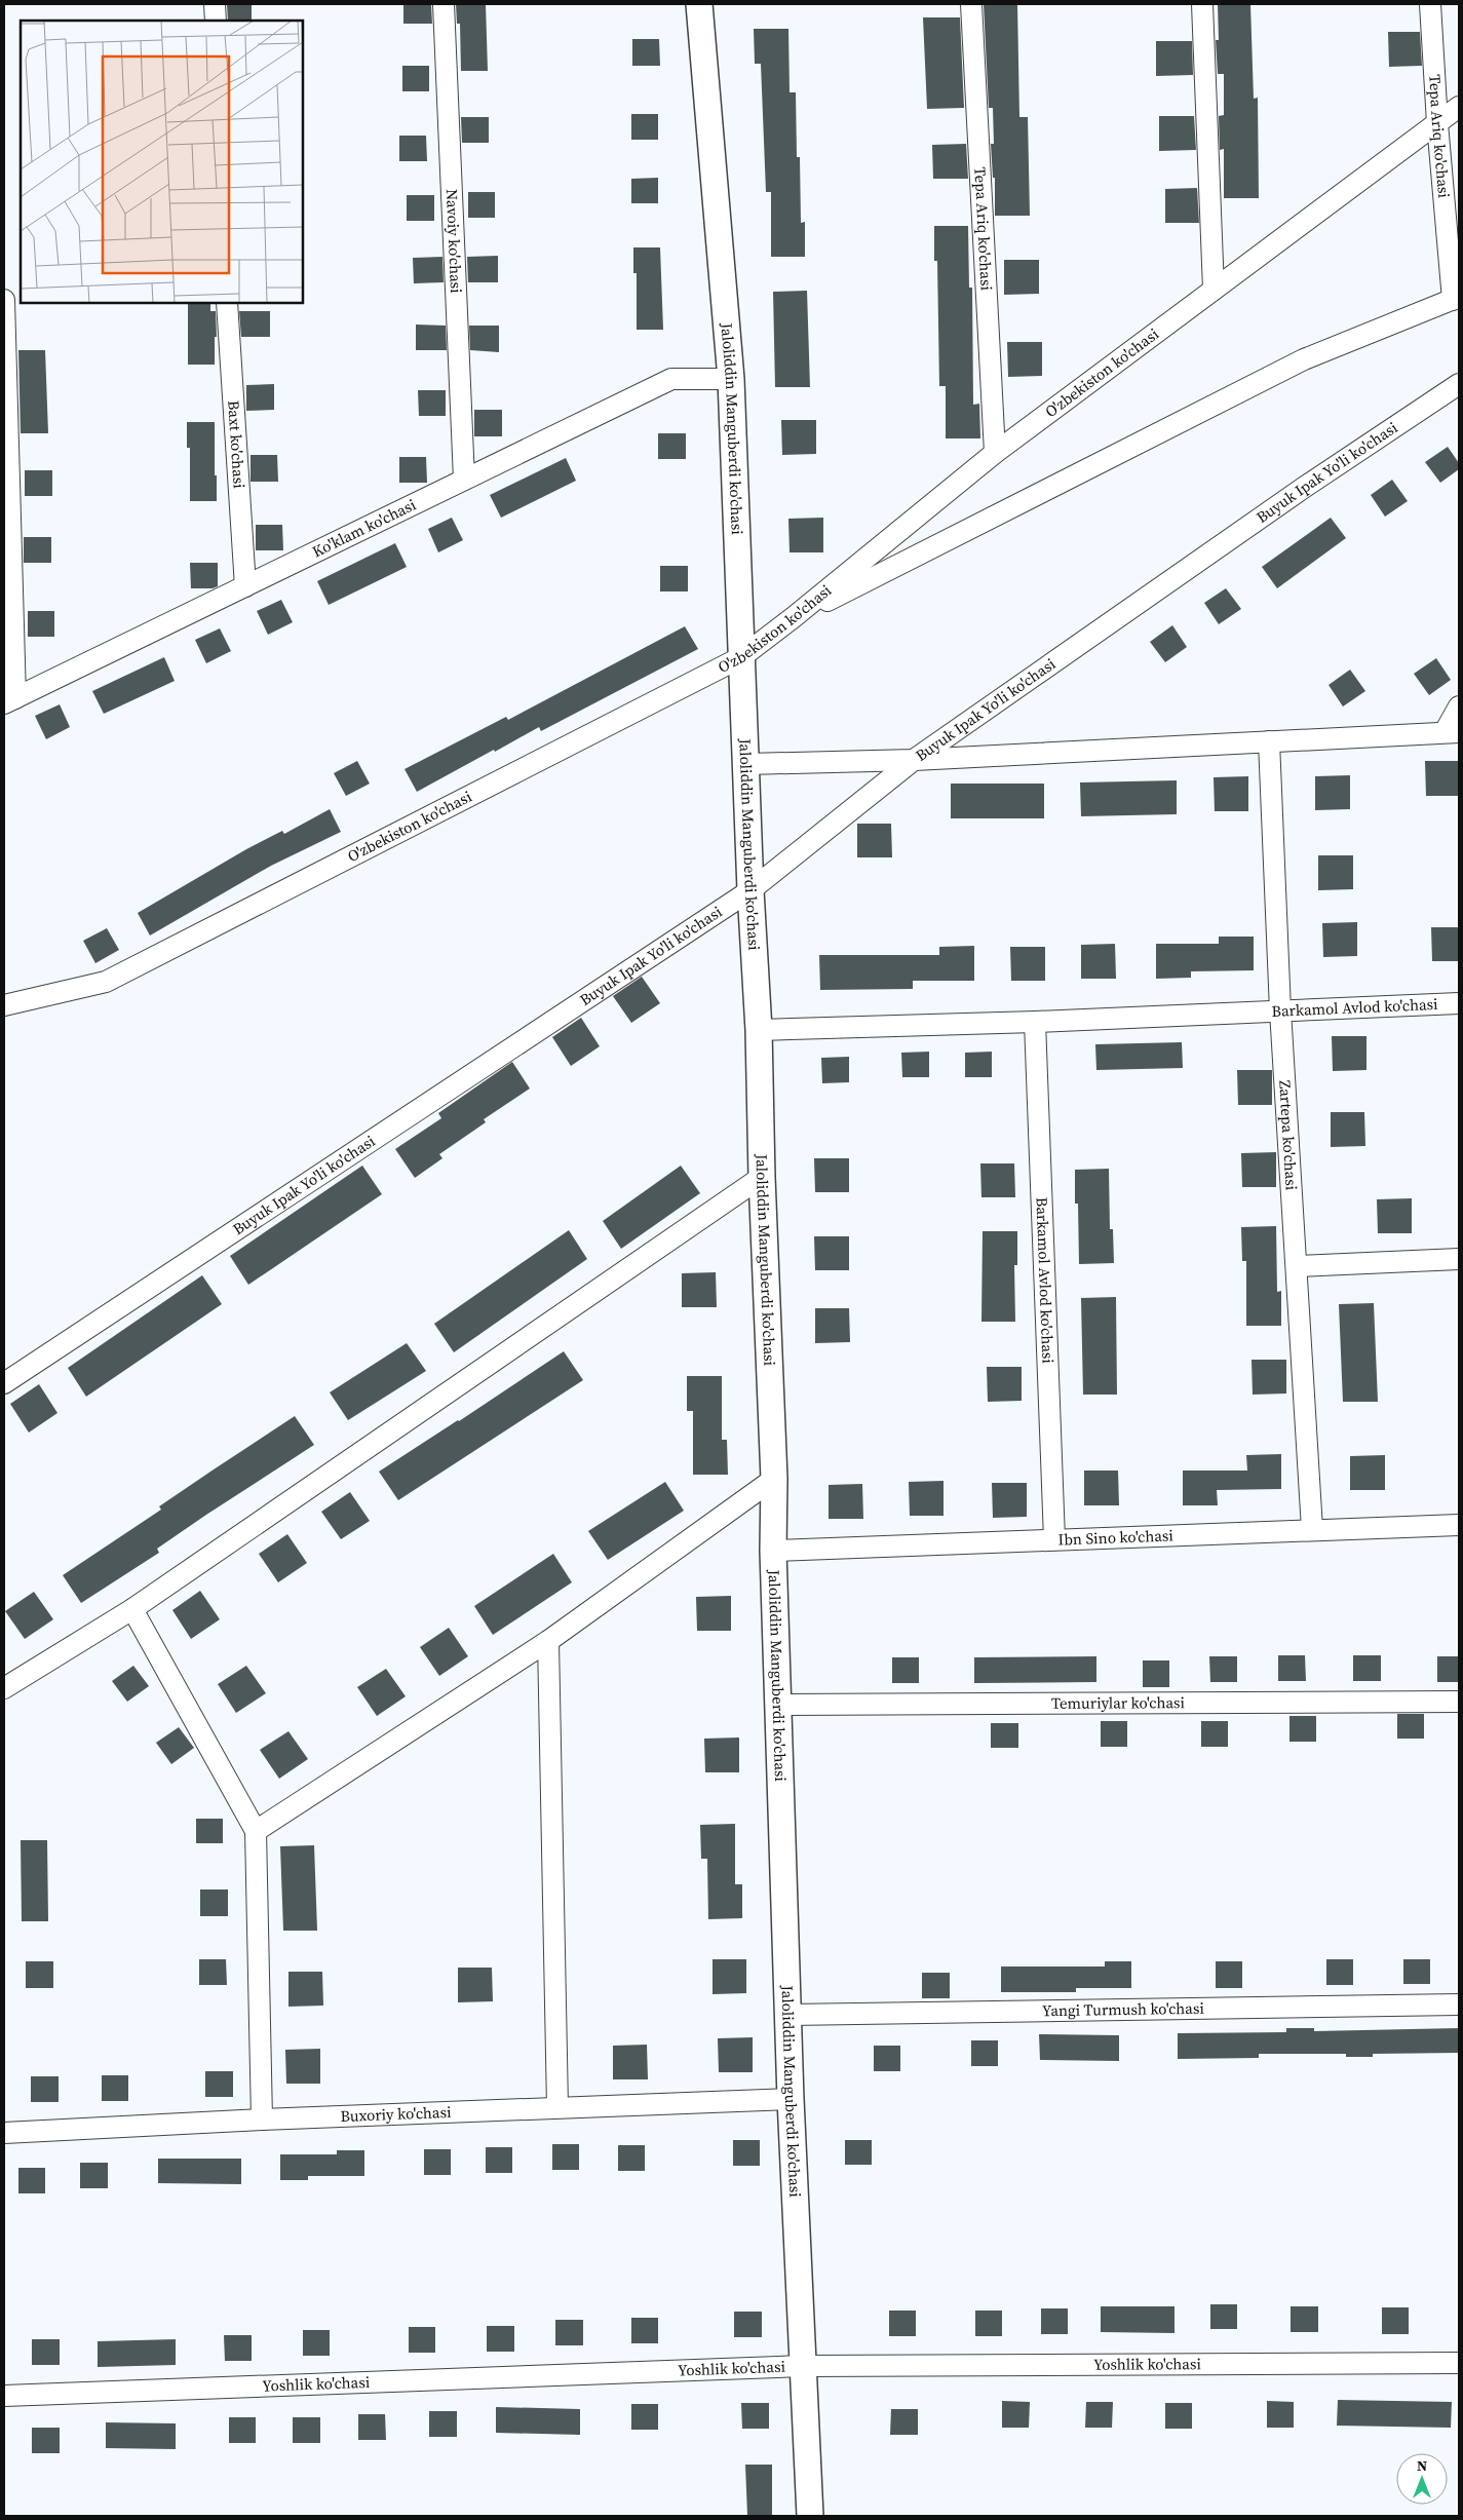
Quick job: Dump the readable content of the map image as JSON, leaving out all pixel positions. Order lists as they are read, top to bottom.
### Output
{
  "streets": {
    "street": [
      "Tepa Ariq ko'chasi",
      "Navoiy ko'chasi",
      "O'zbekiston ko'chasi",
      "Jaloliddin Manguberdi ko'chasi",
      "Baxt ko'chasi",
      "Buyuk Ipak Yo'li ko'chasi",
      "Ko'klam ko'chasi",
      "Barkamol Avlod ko'chasi",
      "Zartepa ko'chasi",
      "Ibn Sino ko'chasi",
      "Temuriylar ko'chasi",
      "Yangi Turmush ko'chasi",
      "Buxoriy ko'chasi",
      "Yoshlik ko'chasi"
    ]
  },
  "crossings": [
    ["Tepa Ariq ko'chasi", "O'zbekiston ko'chasi"],
    ["Navoiy ko'chasi", "Ko'klam ko'chasi"],
    ["O'zbekiston ko'chasi", "Jaloliddin Manguberdi ko'chasi"],
    ["Jaloliddin Manguberdi ko'chasi", "Buyuk Ipak Yo'li ko'chasi"],
    ["Jaloliddin Manguberdi ko'chasi", "Ko'klam ko'chasi"],
    ["Jaloliddin Manguberdi ko'chasi", "Barkamol Avlod ko'chasi"],
    ["Jaloliddin Manguberdi ko'chasi", "Ibn Sino ko'chasi"],
    ["Jaloliddin Manguberdi ko'chasi", "Temuriylar ko'chasi"],
    ["Jaloliddin Manguberdi ko'chasi", "Yangi Turmush ko'chasi"],
    ["Jaloliddin Manguberdi ko'chasi", "Buxoriy ko'chasi"],
    ["Jaloliddin Manguberdi ko'chasi", "Yoshlik ko'chasi"],
    ["Baxt ko'chasi", "Ko'klam ko'chasi"],
    ["Barkamol Avlod ko'chasi", "Zartepa ko'chasi"],
    ["Barkamol Avlod ko'chasi", "Ibn Sino ko'chasi"],
    ["Zartepa ko'chasi", "Ibn Sino ko'chasi"]
  ],
  "north": "top"
}
